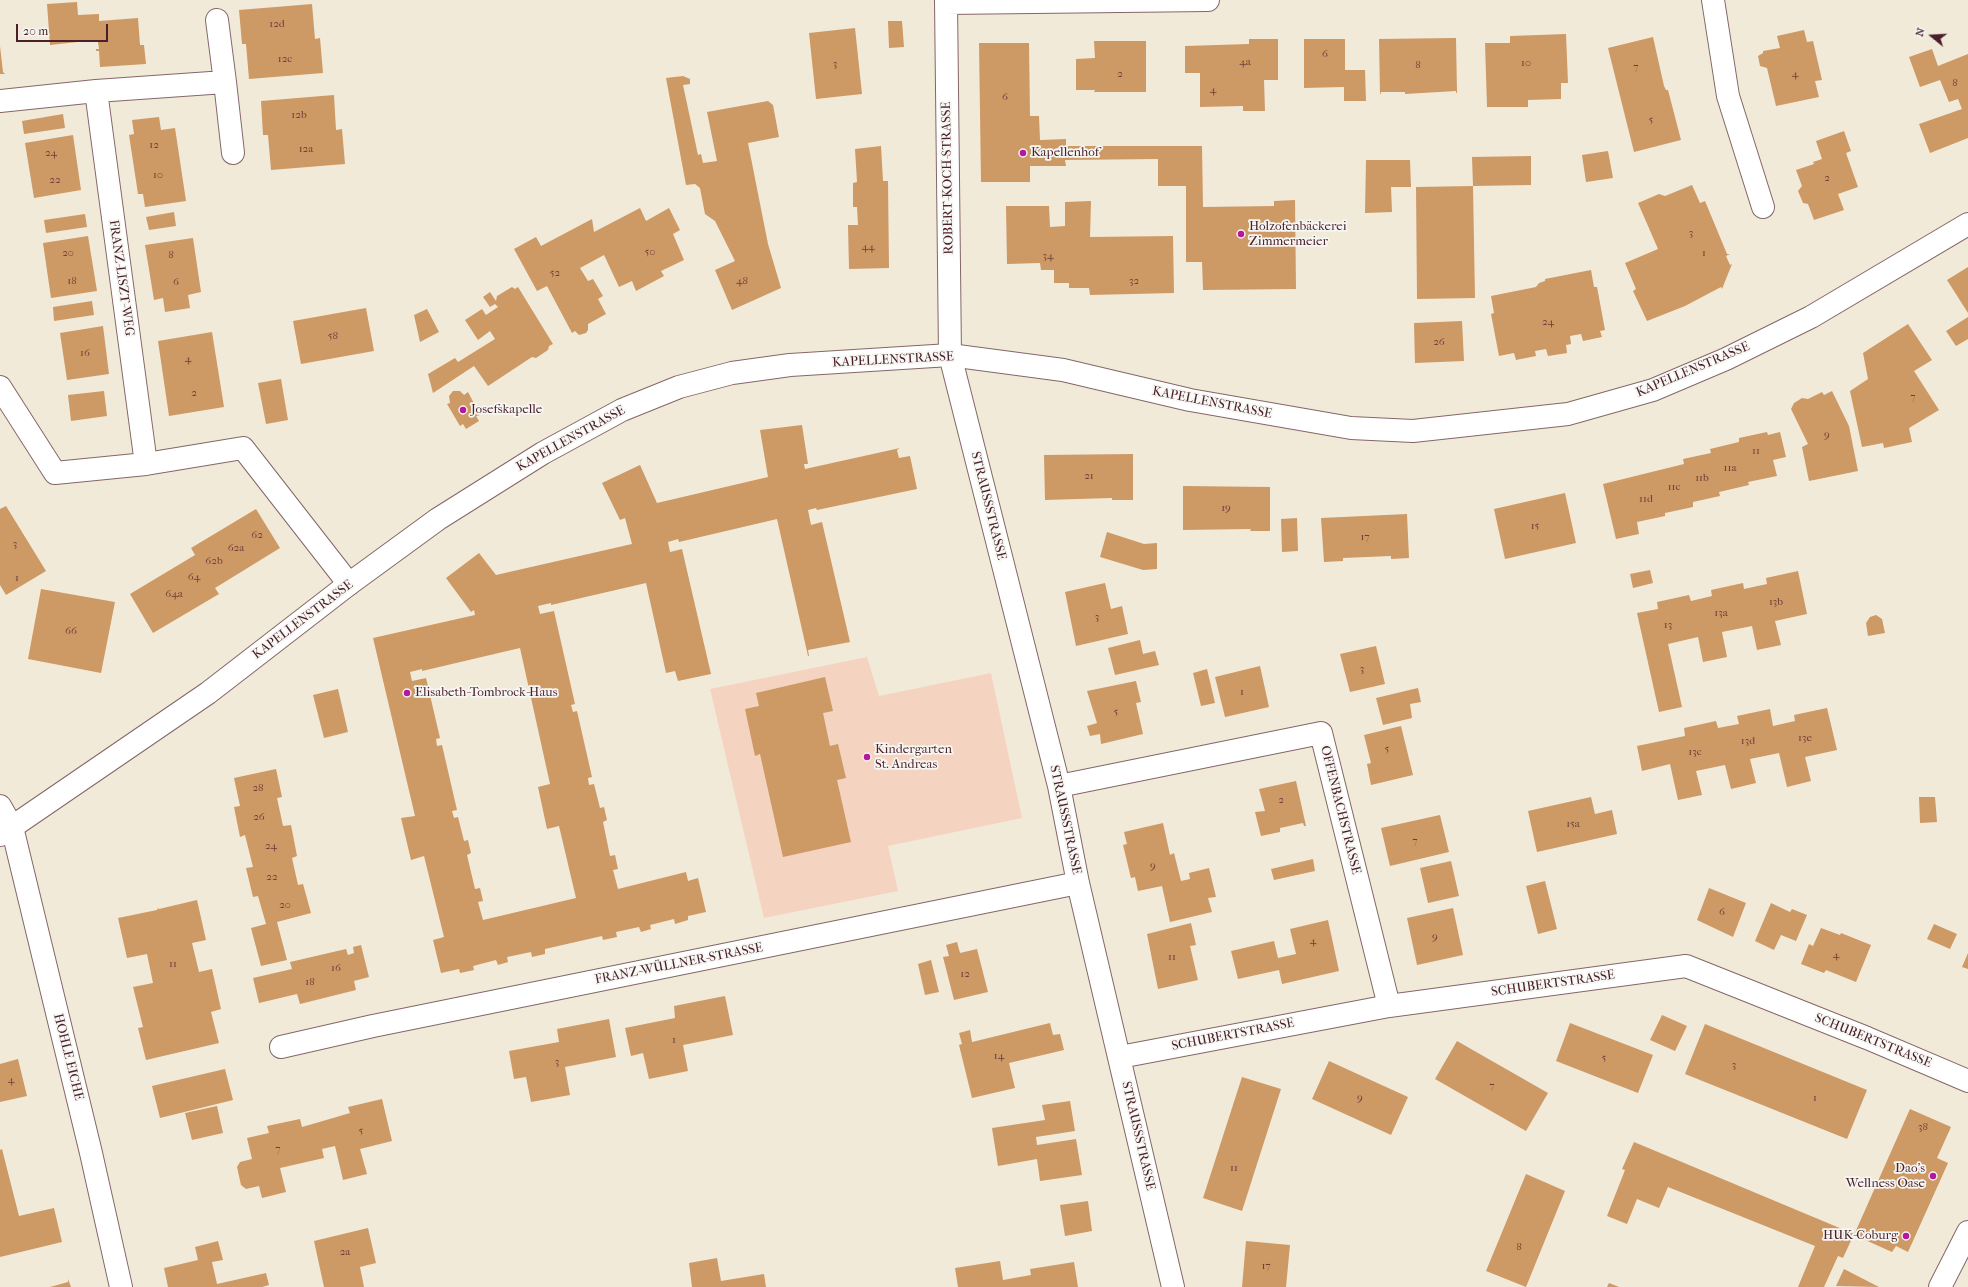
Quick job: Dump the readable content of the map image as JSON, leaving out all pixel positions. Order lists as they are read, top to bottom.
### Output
{
  "streets": {
    "street": [
      "ROBERT-KOCH-STRASSE",
      "FRANZ-LISZT-WEG",
      "KAPELLENSTRASSE",
      "STRAUSSSTRASSE",
      "OFFENBACHSTRASSE",
      "FRANZ-WÜLLNER-STRASSE",
      "SCHUBERTSTRASSE",
      "HOHLE EICHE"
    ]
  },
  "crossings": [
    ["ROBERT-KOCH-STRASSE", "KAPELLENSTRASSE"],
    ["ROBERT-KOCH-STRASSE", "STRAUSSSTRASSE"],
    ["KAPELLENSTRASSE", "STRAUSSSTRASSE"],
    ["KAPELLENSTRASSE", "HOHLE EICHE"],
    ["STRAUSSSTRASSE", "OFFENBACHSTRASSE"],
    ["STRAUSSSTRASSE", "FRANZ-WÜLLNER-STRASSE"],
    ["STRAUSSSTRASSE", "SCHUBERTSTRASSE"],
    ["OFFENBACHSTRASSE", "SCHUBERTSTRASSE"]
  ],
  "places": [
    "Kapellenhof",
    "Holzofenbäckerei Zimmermeier",
    "Josefskapelle",
    "Elisabeth-Tombrock-Haus",
    "Kindergarten St. Andreas",
    "Dao's Wellness Oase",
    "HUK-Coburg"
  ],
  "house_numbers": [
    "12d",
    "6",
    "12c",
    "4a",
    "10",
    "3",
    "8",
    "7",
    "2",
    "4",
    "8",
    "4",
    "6",
    "12b",
    "5",
    "12",
    "12a",
    "24",
    "10",
    "2",
    "22",
    "3",
    "44",
    "50",
    "20",
    "1",
    "8",
    "34",
    "52",
    "18",
    "48",
    "32",
    "6",
    "24",
    "58",
    "26",
    "16",
    "4",
    "2",
    "7",
    "9",
    "11",
    "11a",
    "21",
    "11b",
    "11c",
    "11d",
    "19",
    "15",
    "62",
    "17",
    "3",
    "62a",
    "62b",
    "64",
    "1",
    "64a",
    "13b",
    "13a",
    "3",
    "13",
    "66",
    "3",
    "1",
    "5",
    "13e",
    "13d",
    "5",
    "13c",
    "28",
    "2",
    "26",
    "15a",
    "7",
    "24",
    "9",
    "22",
    "20",
    "6",
    "9",
    "4",
    "4",
    "11",
    "11",
    "16",
    "12",
    "18",
    "1",
    "14",
    "5",
    "3",
    "3",
    "4",
    "7",
    "9",
    "1",
    "38",
    "5",
    "7",
    "11",
    "8",
    "2a",
    "17"
  ],
  "scale_bar": "20 m",
  "north": "left"
}
